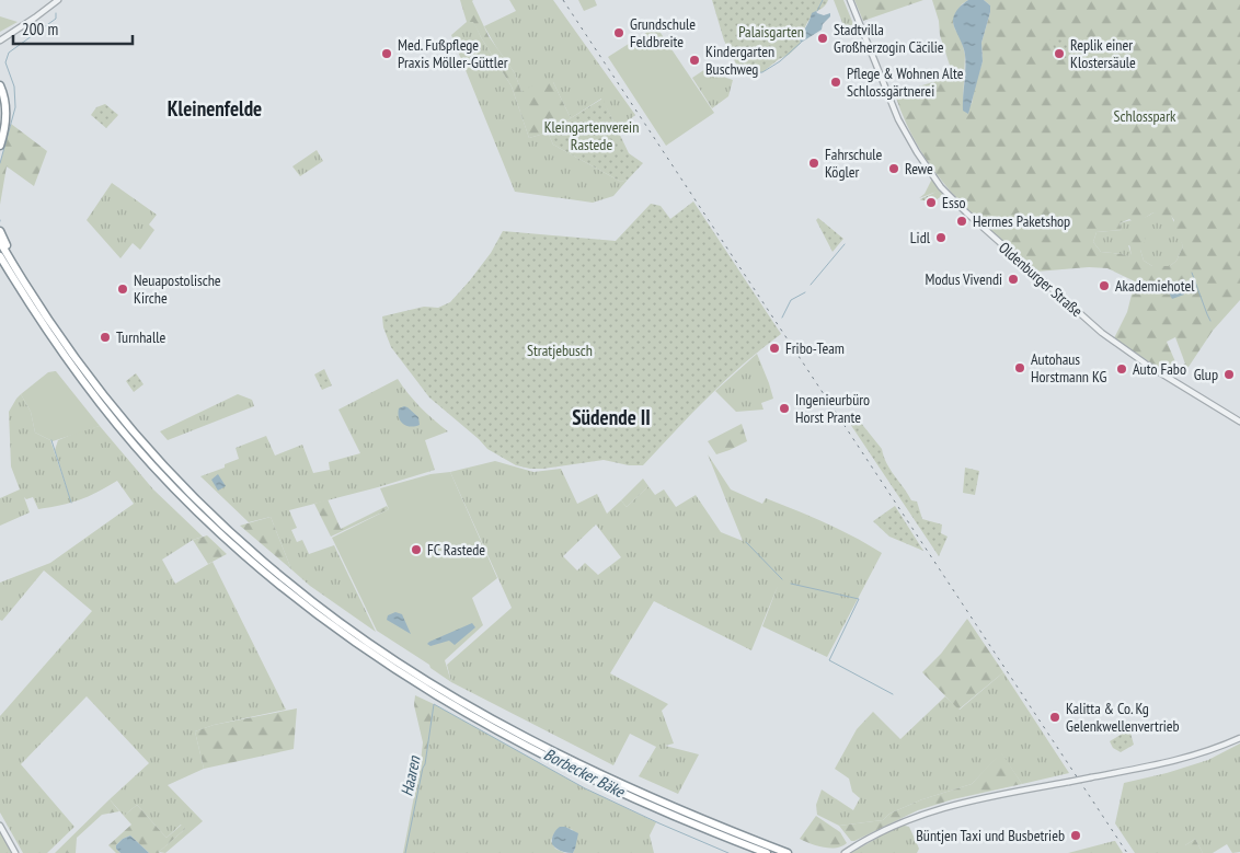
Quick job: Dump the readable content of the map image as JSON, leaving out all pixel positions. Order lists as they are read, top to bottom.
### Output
{
  "streets": {
    "street": ["Oldenburger Straße"]
  },
  "districts": ["Kleinenfelde", "Südende II"],
  "water": ["Borbecker Bäke", "Haaren"],
  "parks": [
    "Palaisgarten",
    "Schlosspark",
    "Kleingartenverein Rastede",
    "Stratjebusch"
  ],
  "places": [
    "Grundschule Feldbreite",
    "Stadtvilla Großherzogin Cäcilie",
    "Med. Fußpflege Praxis Möller-Güttler",
    "Replik einer Klostersäule",
    "Kindergarten Buschweg",
    "Pflege & Wohnen Alte Schlossgärtnerei",
    "Fahrschule Kögler",
    "Rewe",
    "Esso",
    "Hermes Paketshop",
    "Lidl",
    "Modus Vivendi",
    "Akademiehotel",
    "Neuapostolische Kirche",
    "Turnhalle",
    "Fribo-Team",
    "Autohaus Horstmann KG",
    "Auto Fabo",
    "Glup",
    "Ingenieurbüro Horst Prante",
    "FC Rastede",
    "Kalitta & Co. Kg Gelenkwellenvertrieb",
    "Büntjen Taxi und Busbetrieb"
  ],
  "scale_bar": "200 m"
}
